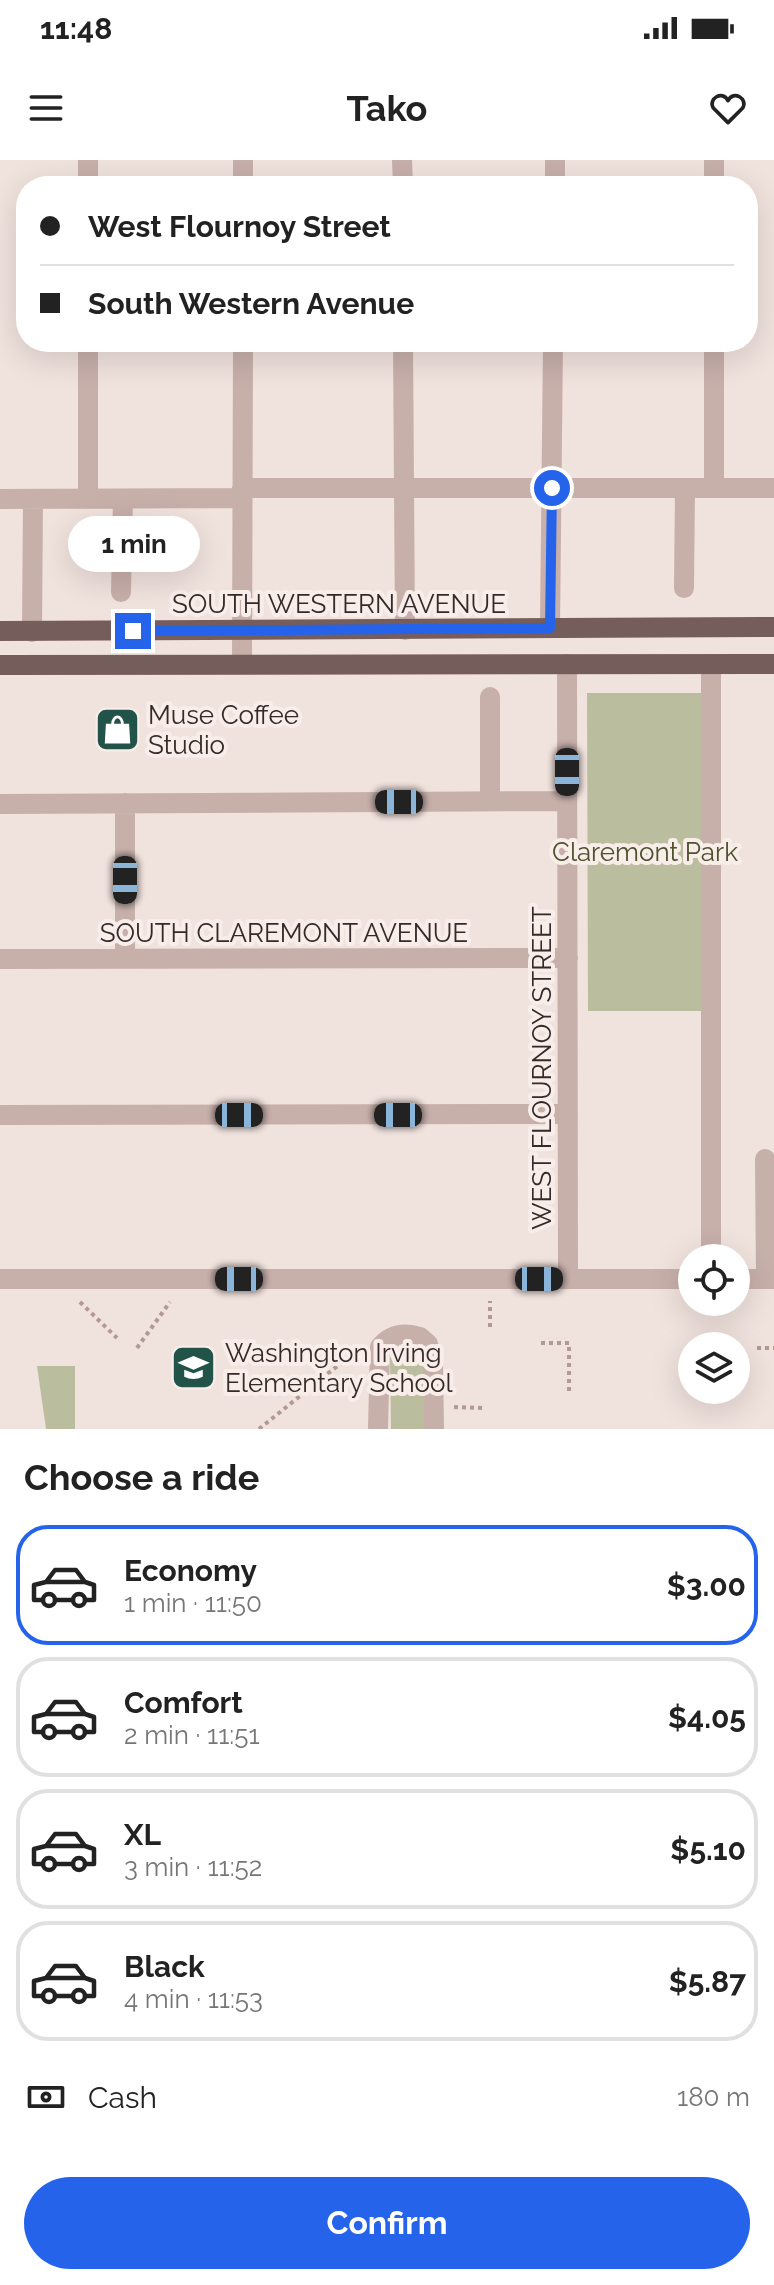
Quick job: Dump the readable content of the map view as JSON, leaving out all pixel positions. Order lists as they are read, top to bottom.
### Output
{
  "streets": {
    "main road": ["SOUTH WESTERN AVENUE"],
    "street": ["SOUTH CLAREMONT AVENUE", "WEST FLOURNOY STREET"]
  },
  "crossings": [
    ["SOUTH CLAREMONT AVENUE", "WEST FLOURNOY STREET"]
  ],
  "parks": ["Claremont Park"],
  "places": {
    "shop": ["Muse Coffee Studio"],
    "school or university": ["Washington Irving Elementary School"]
  },
  "page": {
    "status": "11:48",
    "header": "Tako",
    "banner": ["West Flournoy Street", "South Western Avenue"],
    "bubble": "1 min",
    "heading": "Choose a ride",
    "list": [
      {
        "name": "Economy",
        "note": "1 min · 11:50",
        "value": "$3.00"
      },
      {
        "name": "Comfort",
        "note": "2 min · 11:51",
        "value": "$4.05"
      },
      {
        "name": "XL",
        "note": "3 min · 11:52",
        "value": "$5.10"
      },
      {
        "name": "Black",
        "note": "4 min · 11:53",
        "value": "$5.87"
      }
    ],
    "pay": ["Cash", "180 m"],
    "buttons": "Confirm"
  }
}
